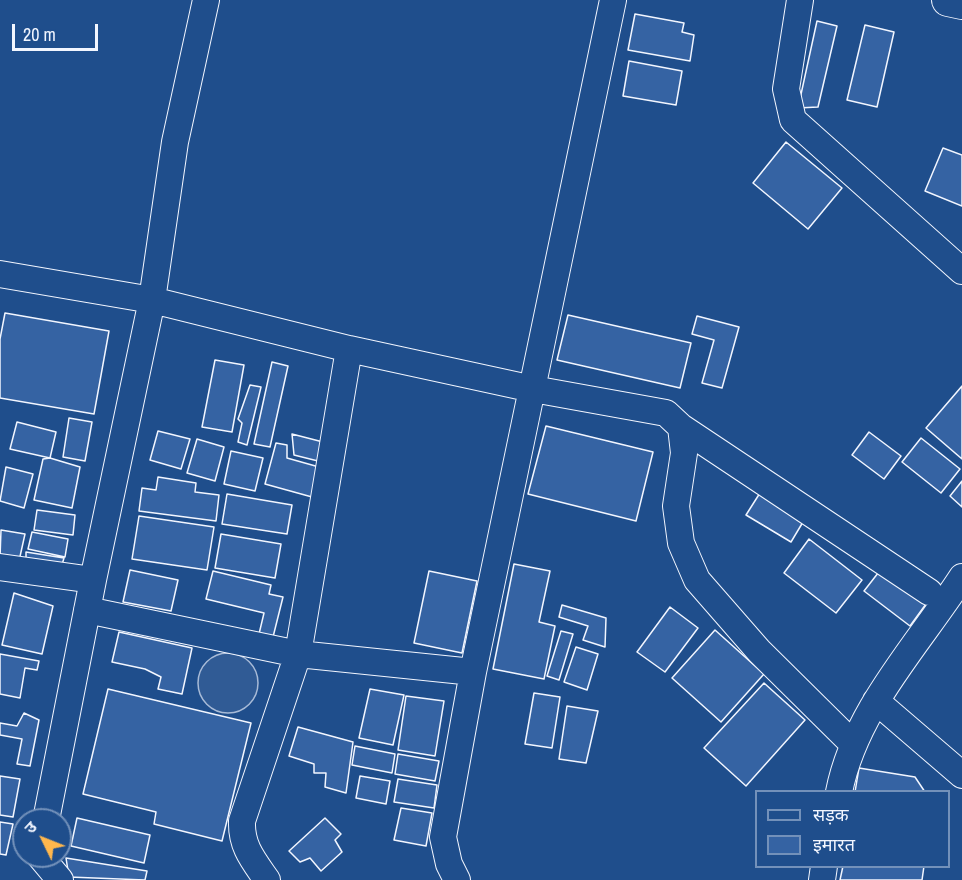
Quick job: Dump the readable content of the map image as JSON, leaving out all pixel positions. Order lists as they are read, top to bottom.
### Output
{
  "legend": ["सड़क", "इमारत"],
  "scale_bar": "20 m",
  "north": "top left"
}
